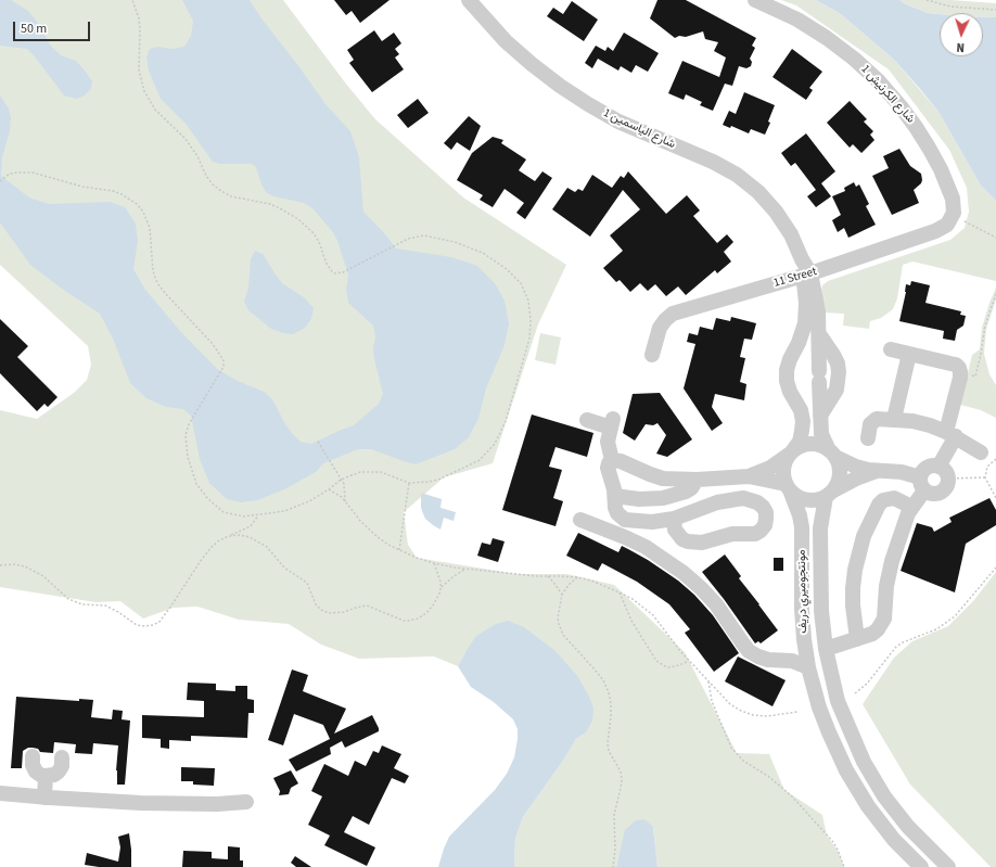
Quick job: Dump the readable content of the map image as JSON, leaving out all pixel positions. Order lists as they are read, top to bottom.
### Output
{
  "streets": {
    "street": [
      "شارع الكرنيش 1",
      "شارع الياسمين 1",
      "11 Street",
      "مونتجوميري دريف"
    ]
  },
  "crossings": [
    ["شارع الكرنيش 1", "11 Street"],
    ["شارع الياسمين 1", "11 Street"]
  ],
  "scale_bar": "50 m",
  "north": "bottom"
}
